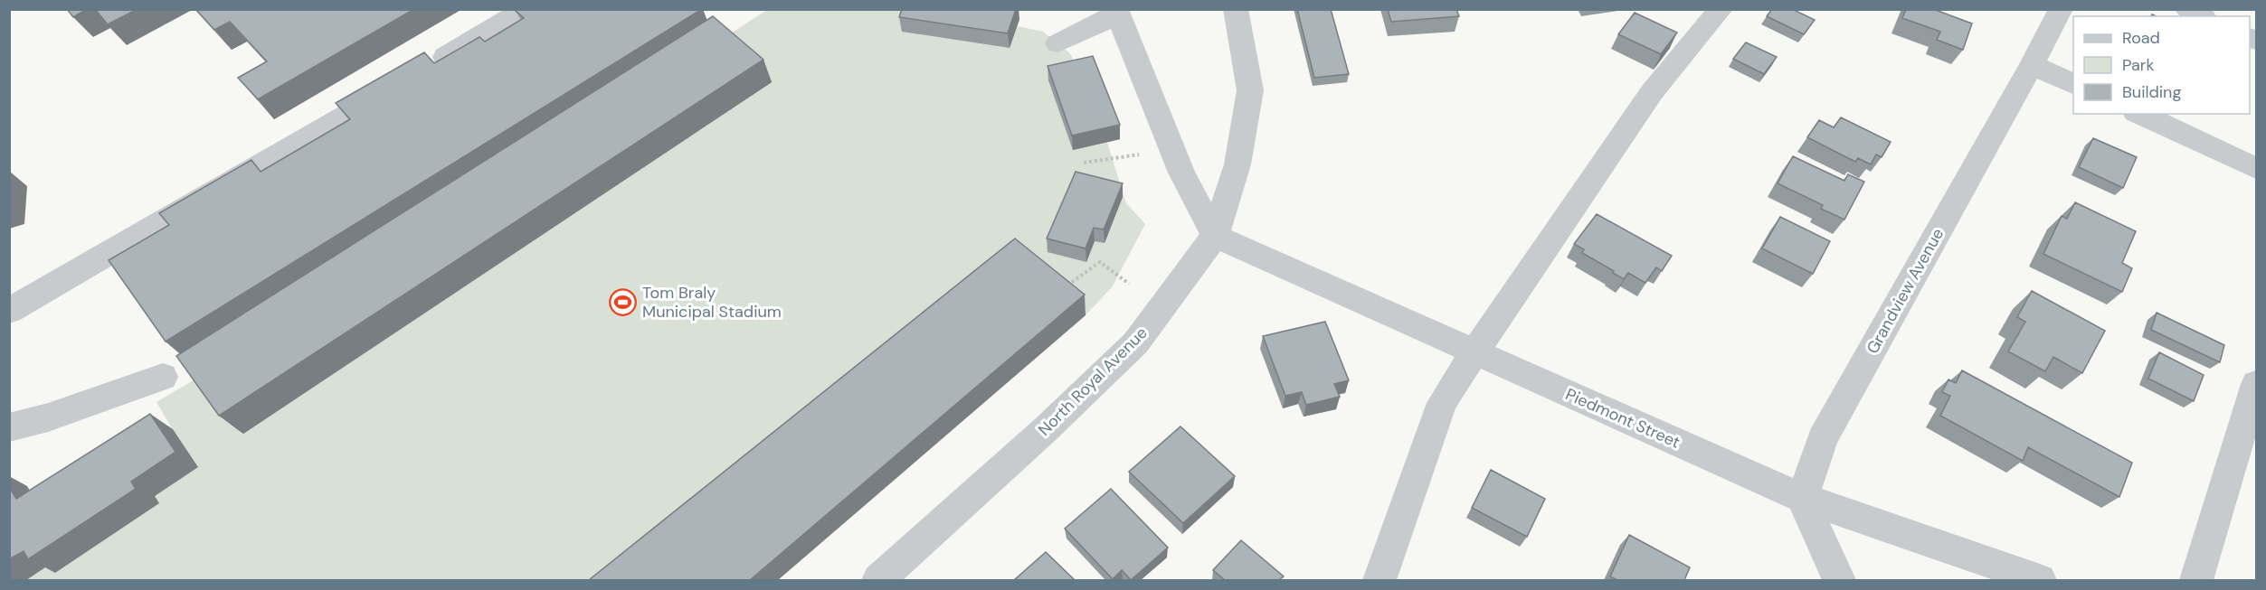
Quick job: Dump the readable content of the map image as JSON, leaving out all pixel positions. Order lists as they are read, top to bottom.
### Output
{
  "streets": {
    "street": ["Grandview Avenue", "North Royal Avenue", "Piedmont Street"]
  },
  "crossings": [
    ["Grandview Avenue", "Piedmont Street"],
    ["North Royal Avenue", "Piedmont Street"]
  ],
  "places": {
    "sports": ["Tom Braly Municipal Stadium"]
  },
  "legend": ["Road", "Park", "Building"]
}
